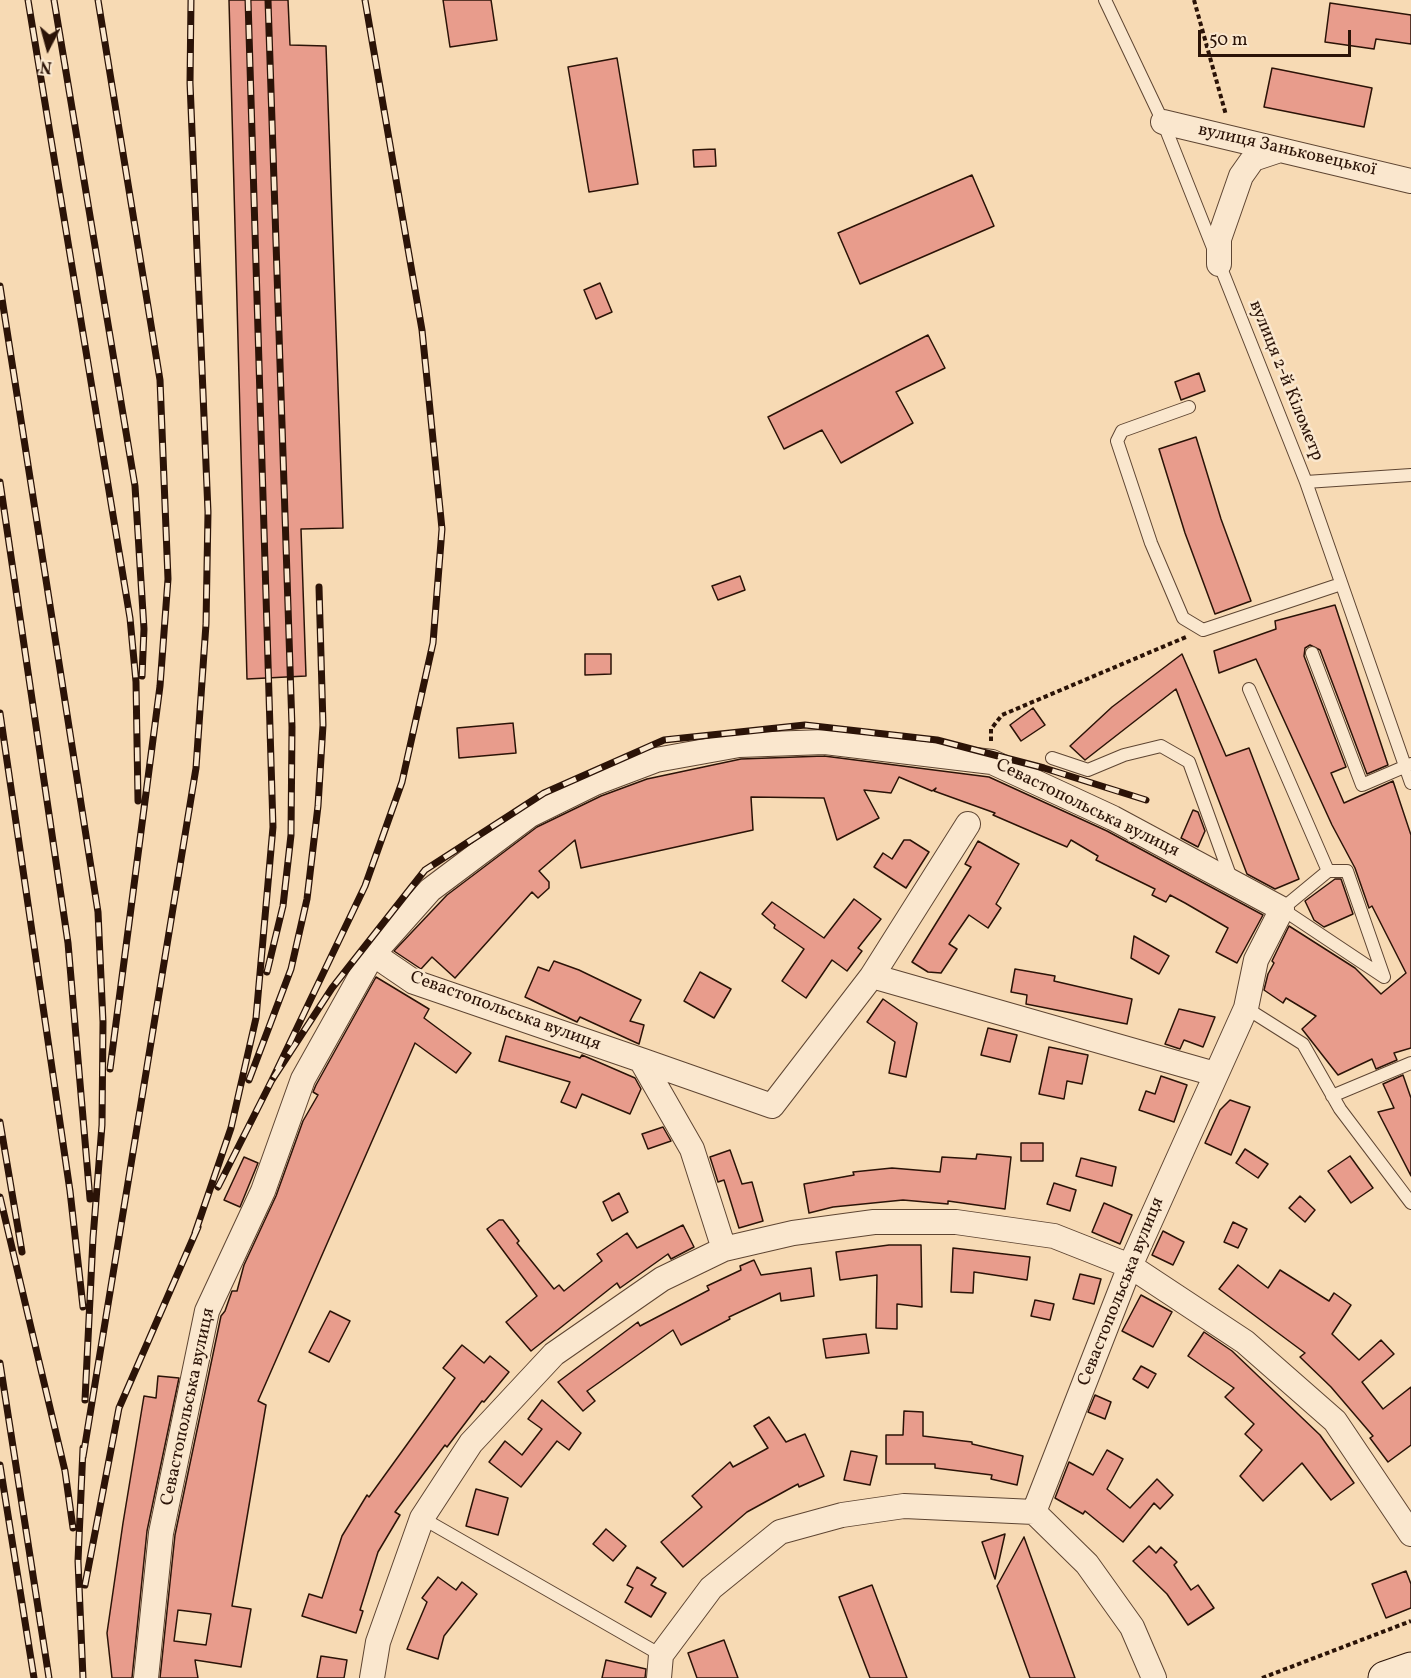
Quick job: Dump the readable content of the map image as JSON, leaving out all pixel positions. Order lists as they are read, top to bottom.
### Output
{
  "streets": {
    "street": ["вулиця Заньковецької", "Севастопольська вулиця"],
    "lane": ["вулиця 2-й Кілометр"]
  },
  "crossings": [
    ["вулиця Заньковецької", "вулиця 2-й Кілометр"]
  ],
  "scale_bar": "50 m",
  "north": "bottom"
}
